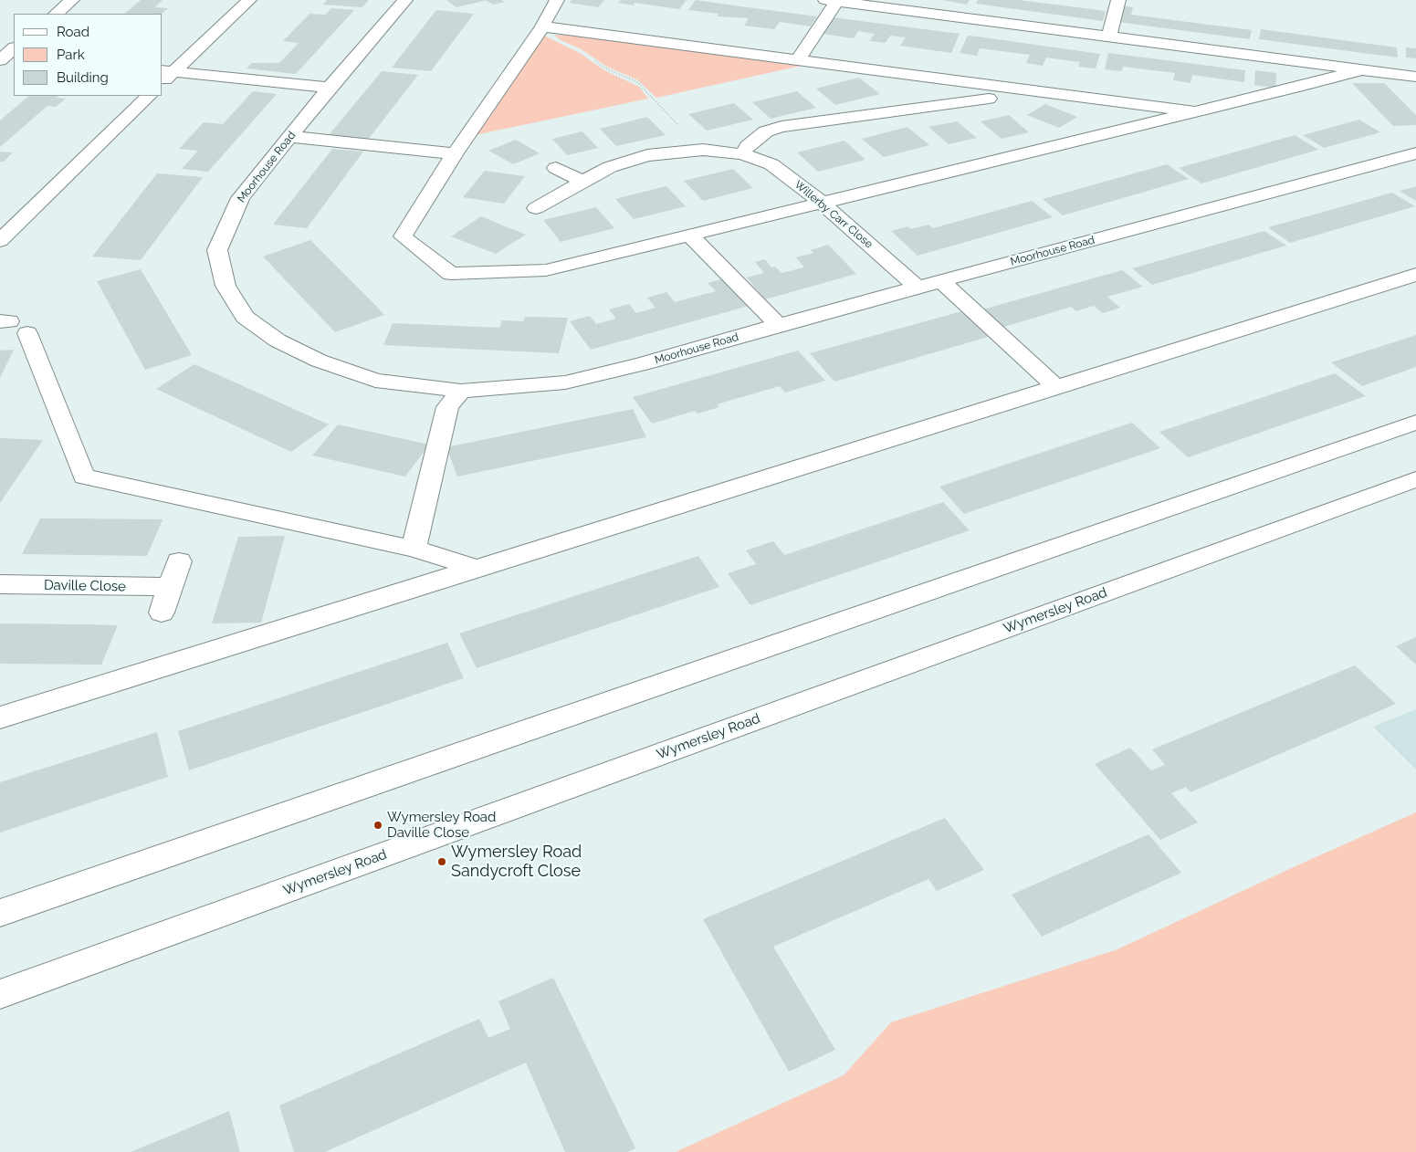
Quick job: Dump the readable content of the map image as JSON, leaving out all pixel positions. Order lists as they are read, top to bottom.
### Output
{
  "streets": {
    "street": [
      "Moorhouse Road",
      "Willerby Carr Close",
      "Daville Close",
      "Wymersley Road"
    ]
  },
  "crossings": [
    ["Moorhouse Road", "Willerby Carr Close"]
  ],
  "places": ["Wymersley Road Daville Close", "Wymersley Road Sandycroft Close"],
  "legend": ["Road", "Park", "Building"]
}
